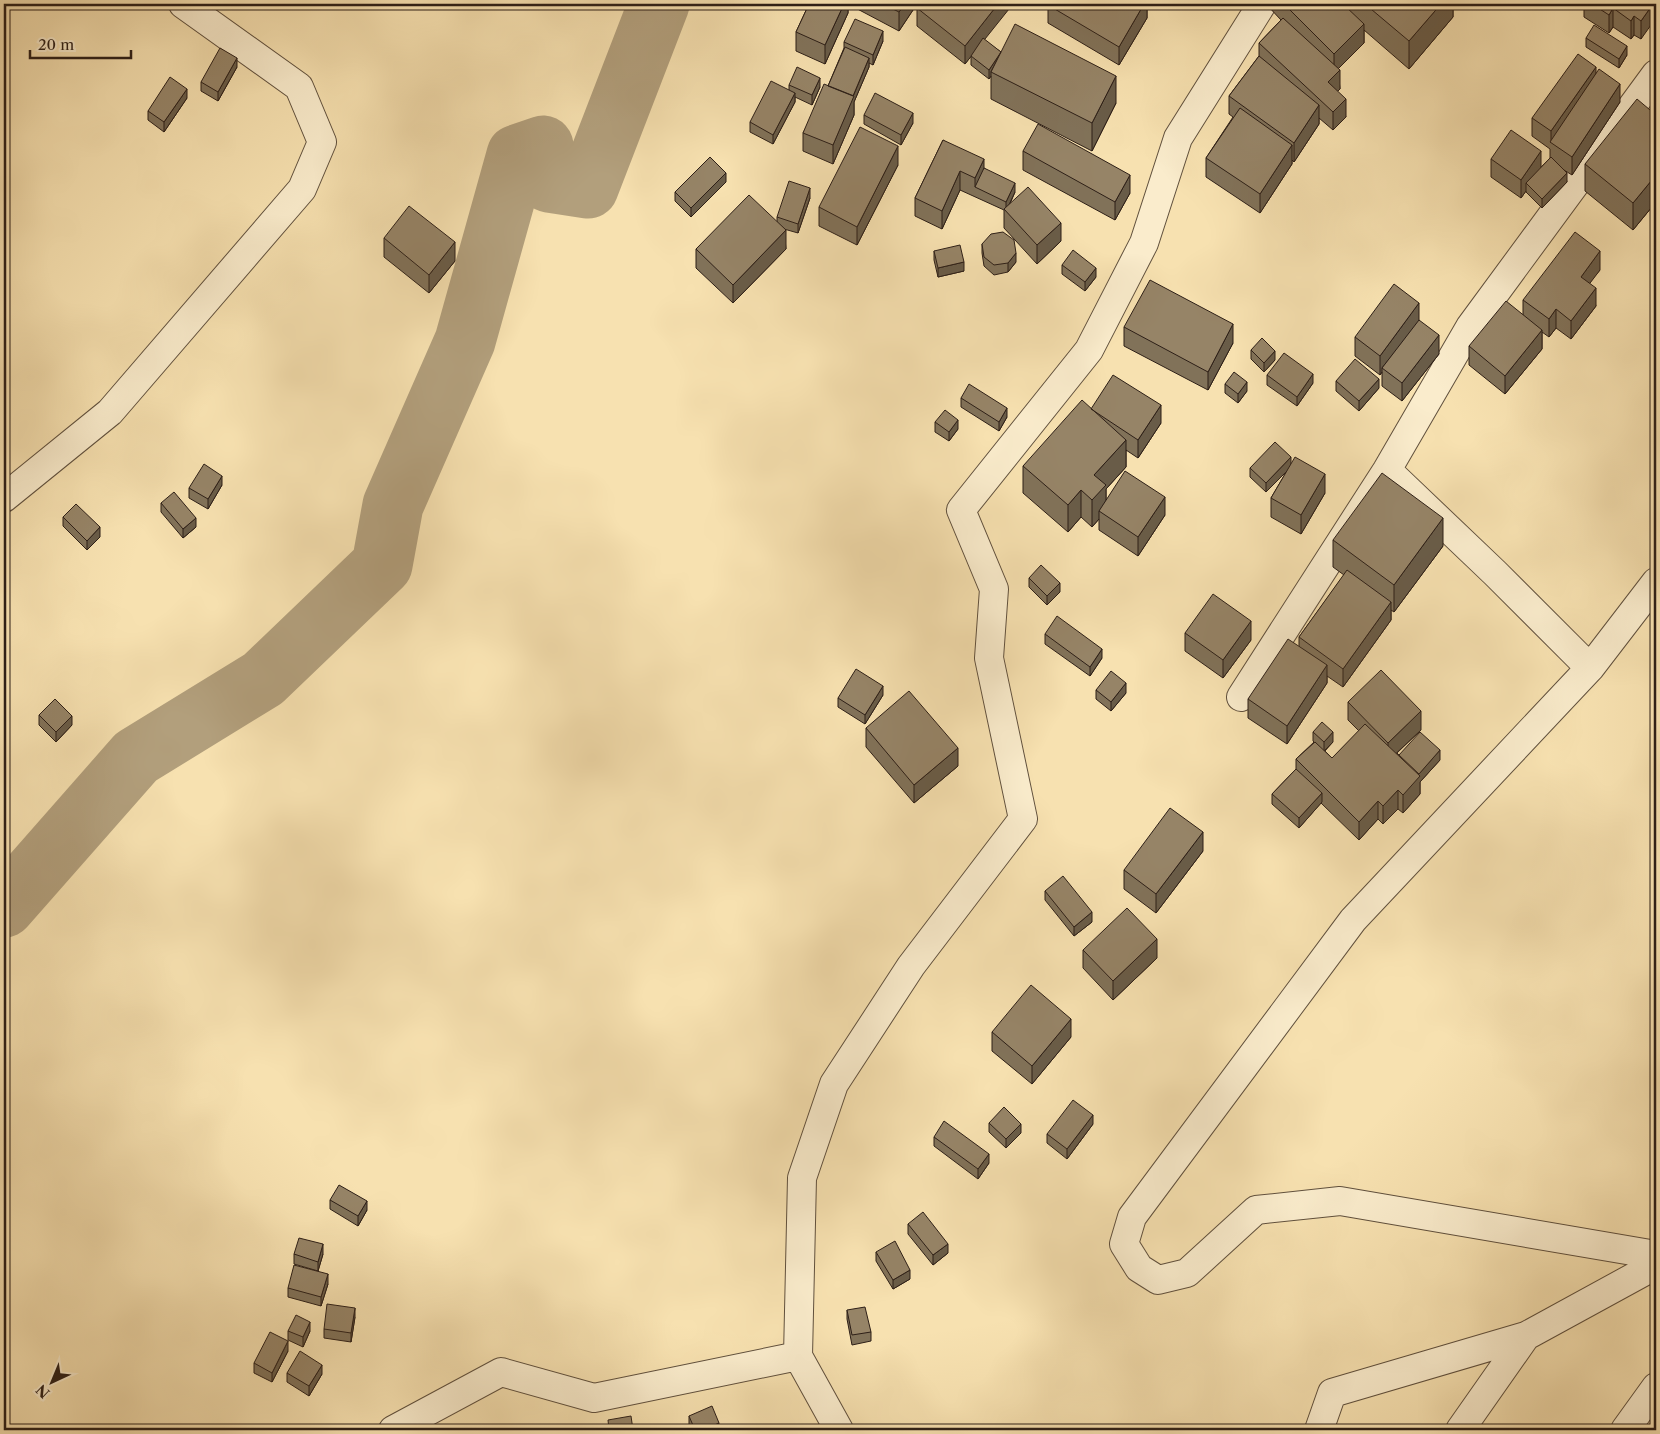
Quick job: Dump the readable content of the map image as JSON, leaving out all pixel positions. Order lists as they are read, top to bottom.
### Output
{
  "scale_bar": "20 m",
  "north": "bottom left"
}
